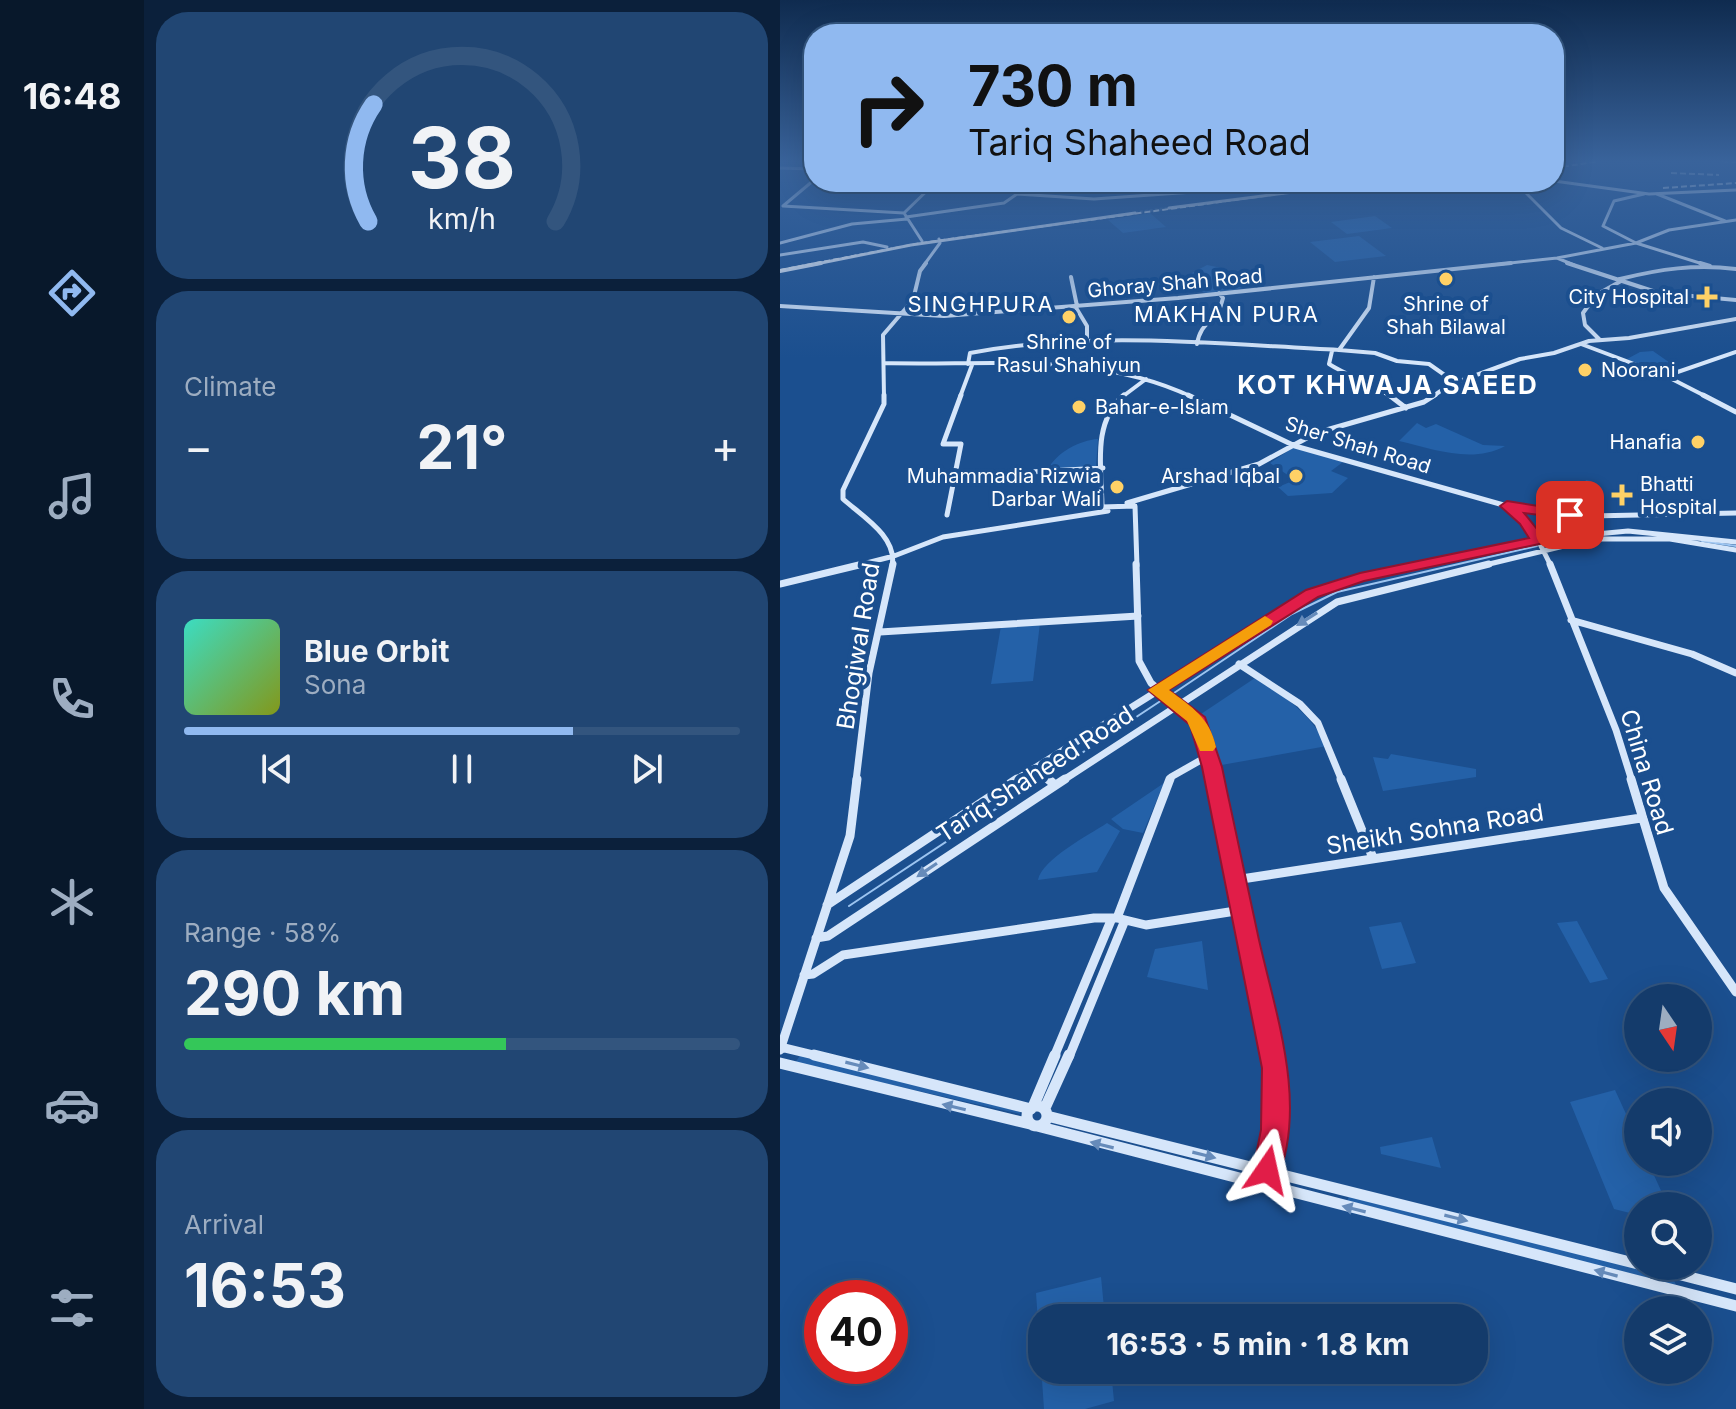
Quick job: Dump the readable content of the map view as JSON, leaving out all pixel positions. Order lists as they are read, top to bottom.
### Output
{
  "streets": {
    "street": [
      "Ghoray Shah Road",
      "Sher Shah Road",
      "Bhogiwal Road",
      "China Road",
      "Tariq Shaheed Road",
      "Sheikh Sohna Road"
    ]
  },
  "crossings": [
    ["Ghoray Shah Road", "Bhogiwal Road"],
    ["Sher Shah Road", "Bhogiwal Road"],
    ["Sher Shah Road", "China Road"],
    ["Bhogiwal Road", "Tariq Shaheed Road"],
    ["China Road", "Tariq Shaheed Road"],
    ["China Road", "Sheikh Sohna Road"]
  ],
  "districts": ["SINGHPURA", "MAKHAN PURA", "KOT KHWAJA SAEED"],
  "places": {
    "other": [
      "Shrine of Shah Bilawal",
      "Shrine of Rasul Shahiyun",
      "Noorani",
      "Bahar-e-Islam",
      "Hanafia",
      "Arshad Iqbal",
      "Muhammadia Rizwia Darbar Wali"
    ],
    "health": ["City Hospital", "Bhatti Hospital"]
  },
  "north": "bottom",
  "page": {
    "tabs": "16:48",
    "turn": ["730 m", "Tariq Shaheed Road"],
    "tile": [
      "Climate",
      ["Range · 58%", "290 km"],
      ["Arrival", "16:53"]
    ],
    "heat": ["−", "21°", "+"],
    "song": ["Blue Orbit", "Sona"],
    "limit": "40",
    "trip": "16:53 · 5 min · 1.8 km",
    "gauge": ["38", "km/h"]
  }
}
